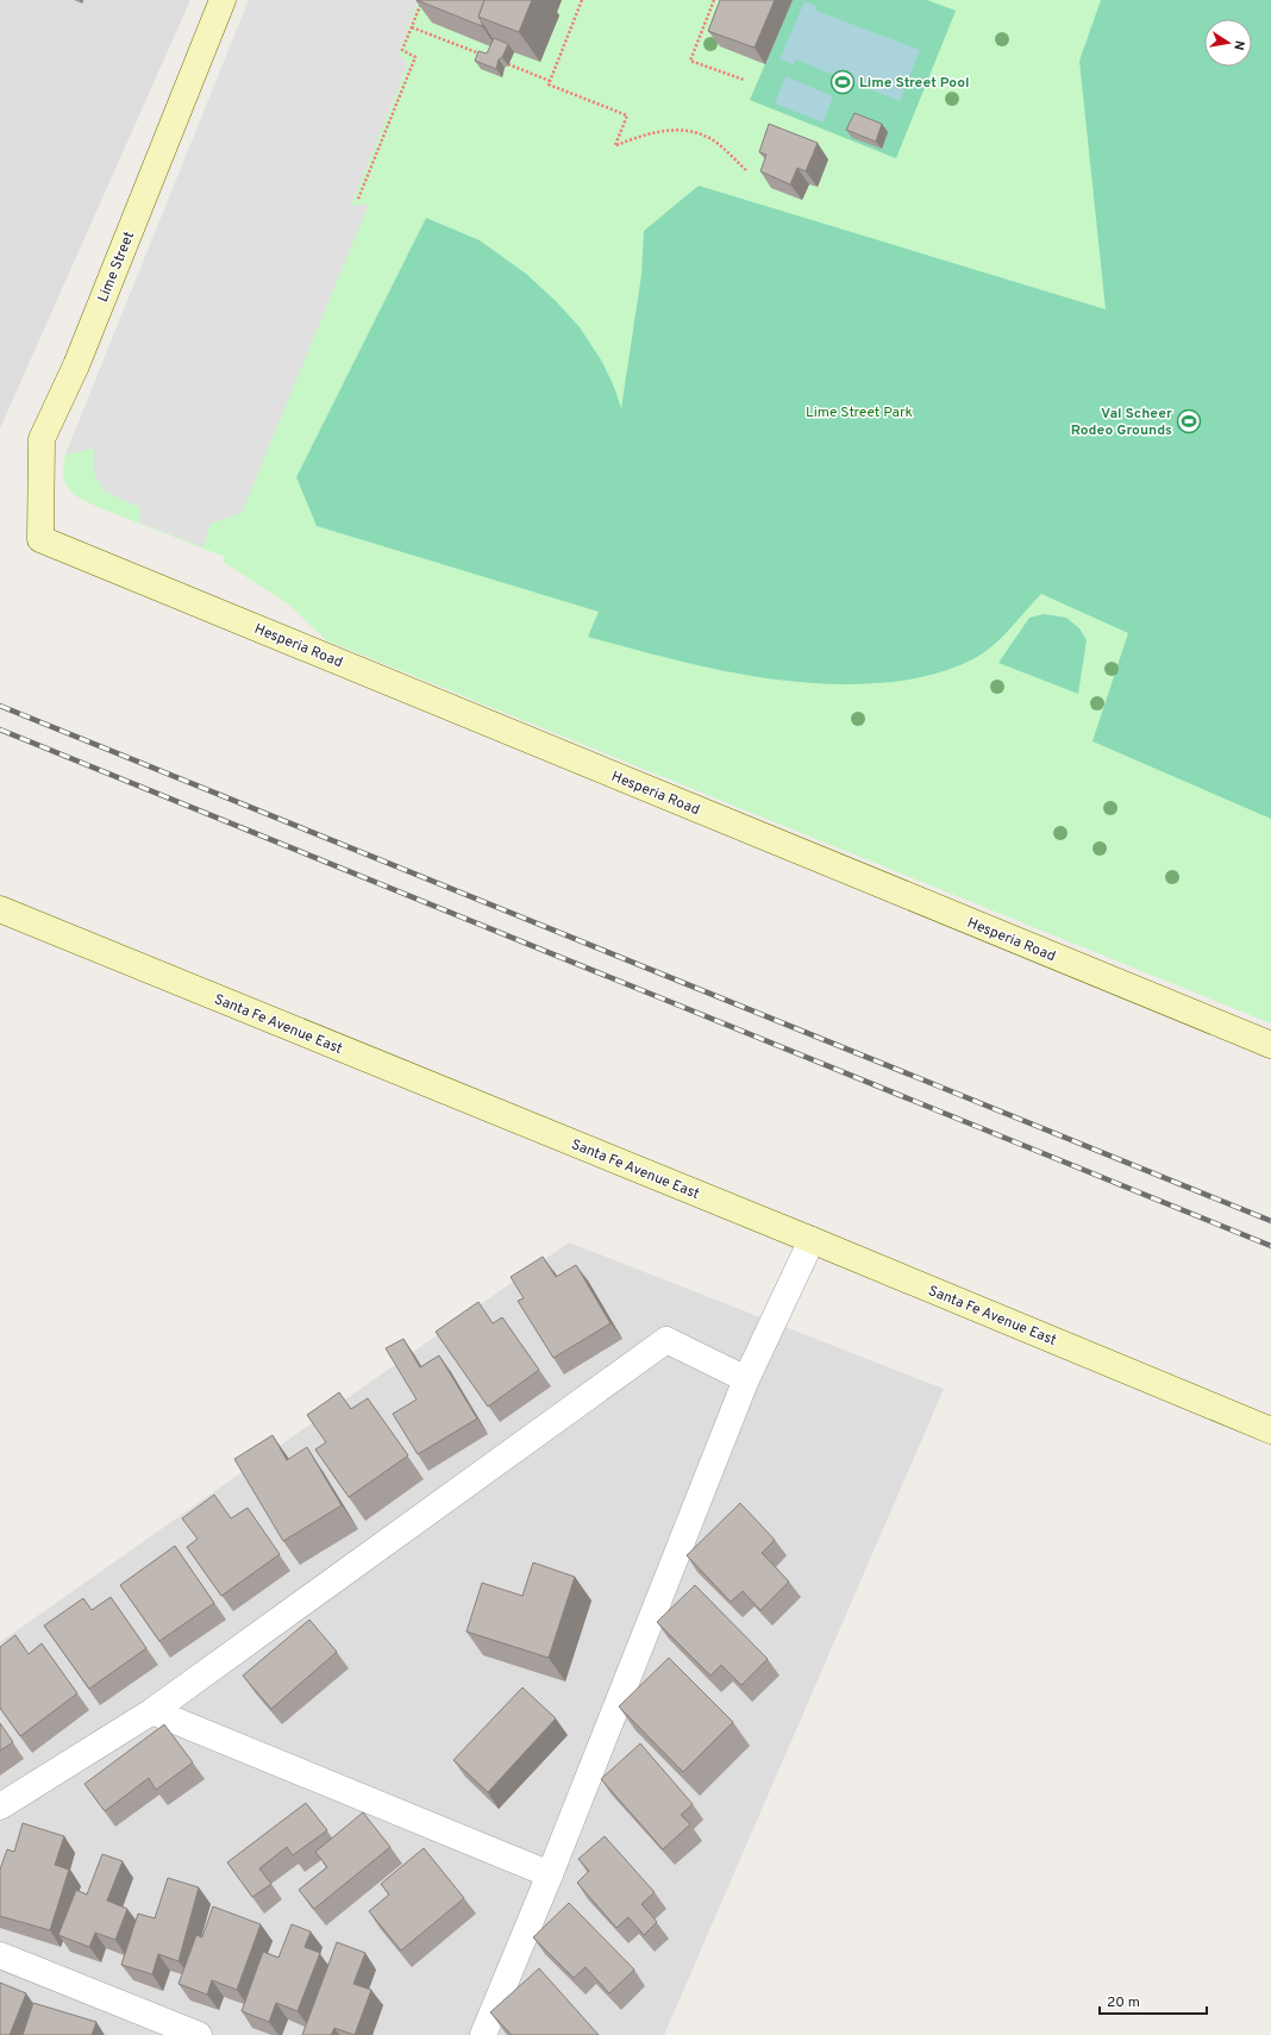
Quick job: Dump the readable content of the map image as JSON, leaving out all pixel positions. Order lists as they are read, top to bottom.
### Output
{
  "streets": {
    "street": ["Lime Street", "Hesperia Road", "Santa Fe Avenue East"]
  },
  "crossings": [
    ["Lime Street", "Hesperia Road"]
  ],
  "parks": ["Lime Street Park"],
  "places": {
    "sports": ["Lime Street Pool", "Val Scheer Rodeo Grounds"]
  },
  "scale_bar": "20 m",
  "north": "right"
}
